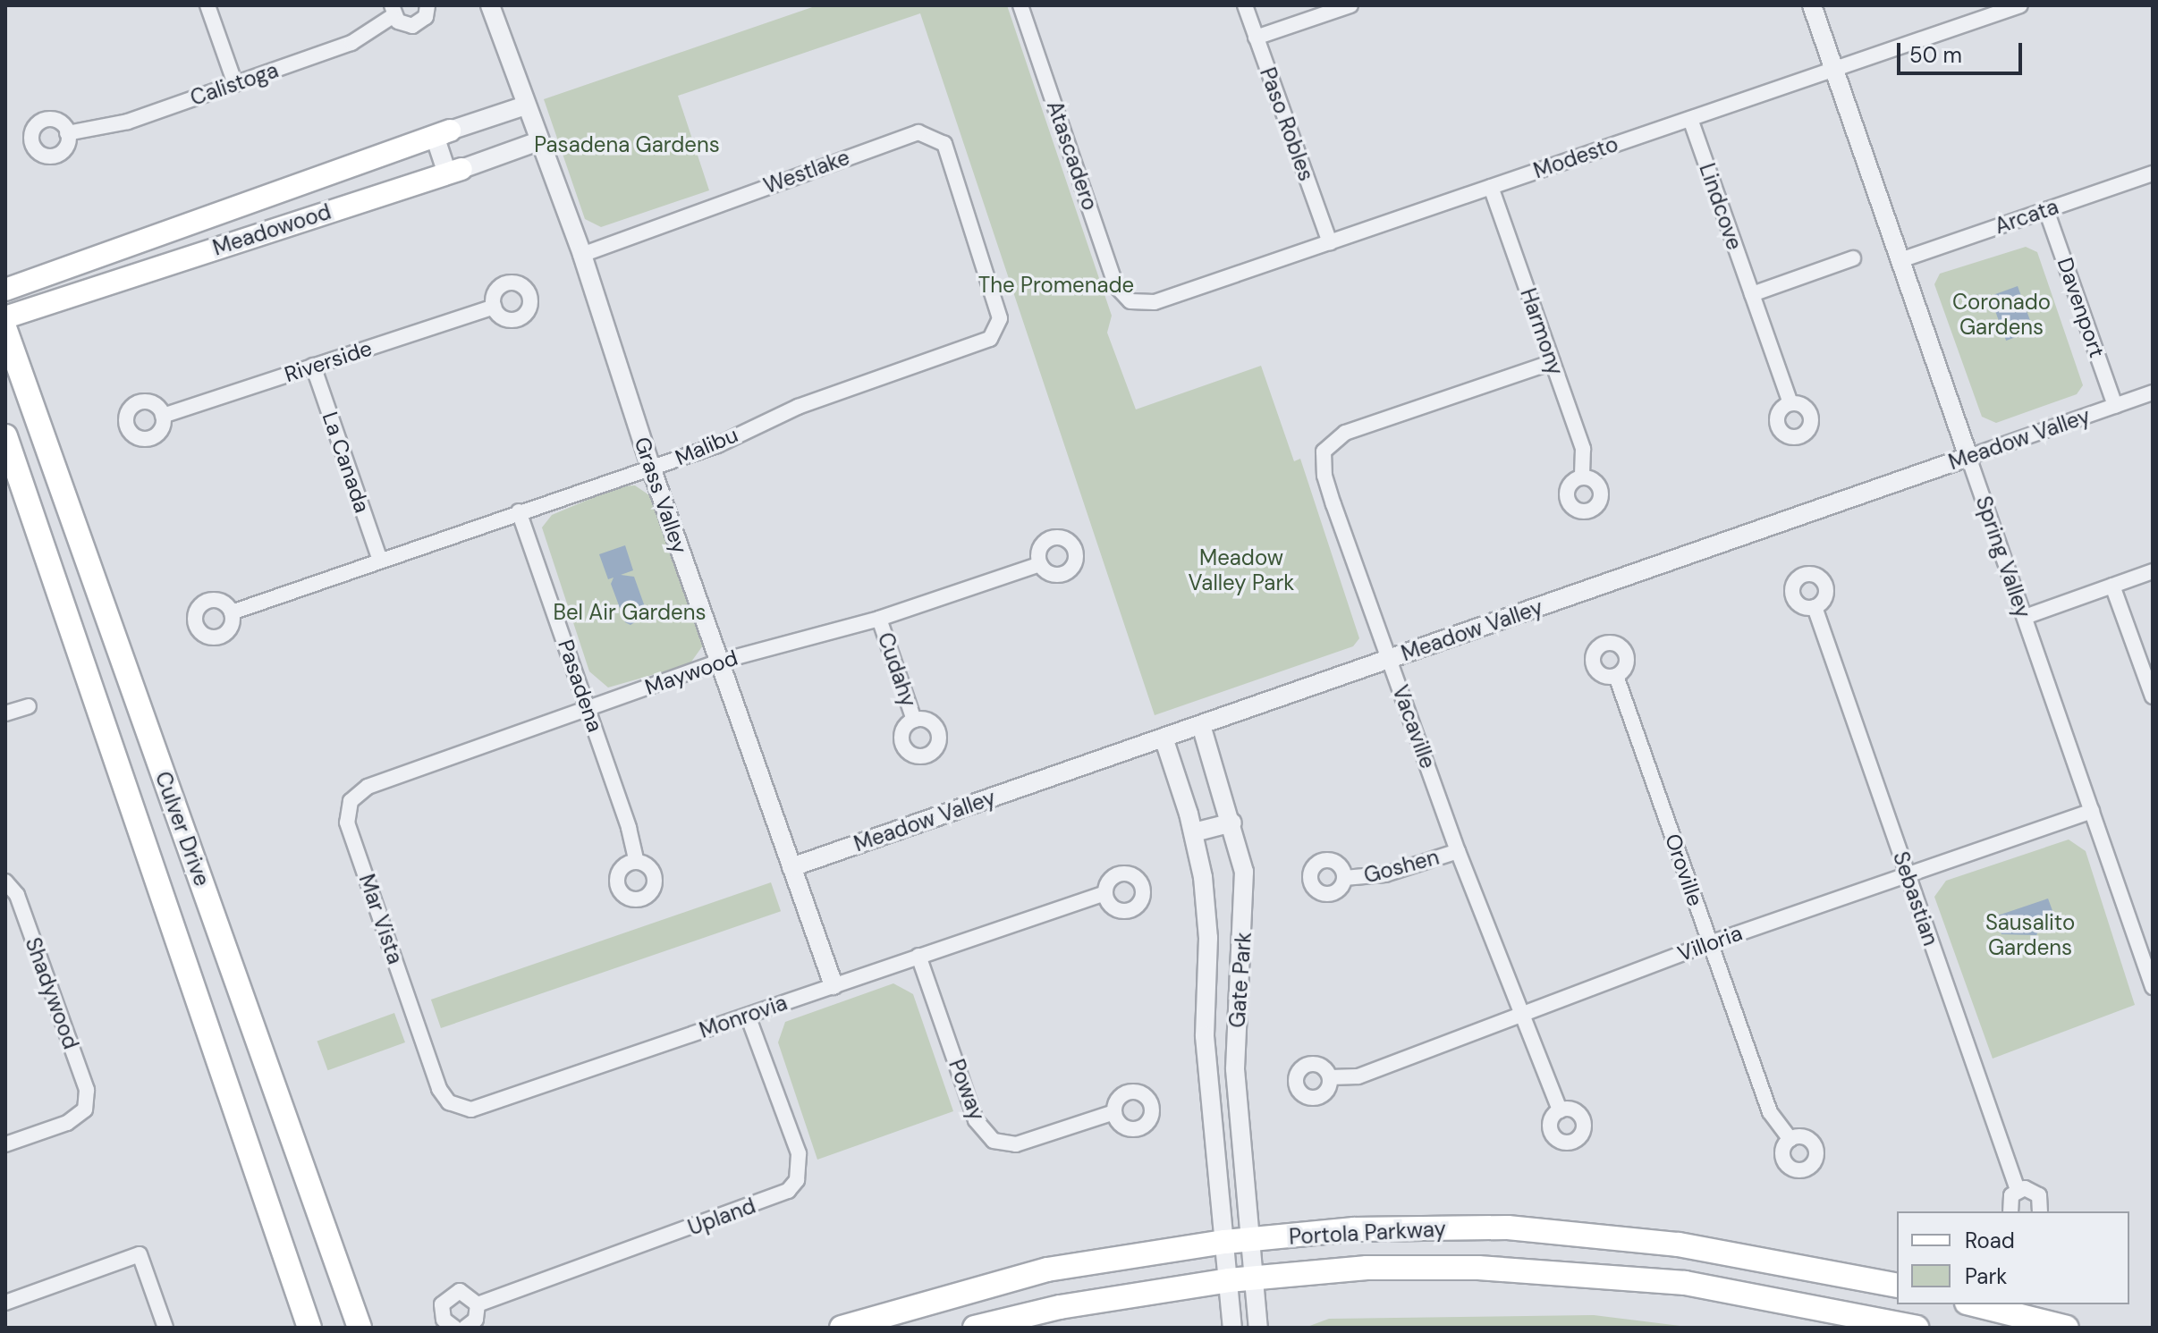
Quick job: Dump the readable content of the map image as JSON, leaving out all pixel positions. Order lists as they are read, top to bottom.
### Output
{
  "streets": {
    "main road": ["Meadowood", "Culver Drive", "Portola Parkway"],
    "street": [
      "Calistoga",
      "Paso Robles",
      "Atascadero",
      "Modesto",
      "Westlake",
      "Lindcove",
      "Arcata",
      "Davenport",
      "Harmony",
      "Riverside",
      "Meadow Valley",
      "Malibu",
      "La Canada",
      "Grass Valley",
      "Spring Valley",
      "Cudahy",
      "Maywood",
      "Pasadena",
      "Vacaville",
      "Goshen",
      "Oroville",
      "Sebastian",
      "Mar Vista",
      "Villoria",
      "Gate Park",
      "Shadywood",
      "Monrovia",
      "Poway",
      "Upland"
    ]
  },
  "crossings": [
    ["Paso Robles", "Modesto"],
    ["Atascadero", "Modesto"],
    ["Modesto", "Lindcove"],
    ["Modesto", "Harmony"],
    ["Modesto", "Spring Valley"],
    ["Westlake", "Malibu"],
    ["Westlake", "Grass Valley"],
    ["Arcata", "Davenport"],
    ["Arcata", "Spring Valley"],
    ["Meadowood", "Grass Valley"],
    ["Davenport", "Meadow Valley"],
    ["Harmony", "Vacaville"],
    ["Riverside", "La Canada"],
    ["Meadow Valley", "Grass Valley"],
    ["Meadow Valley", "Spring Valley"],
    ["Meadow Valley", "Vacaville"],
    ["Meadow Valley", "Gate Park"],
    ["Malibu", "La Canada"],
    ["Malibu", "Grass Valley"],
    ["Malibu", "Pasadena"],
    ["Grass Valley", "Maywood"],
    ["Grass Valley", "Monrovia"],
    ["Spring Valley", "Villoria"],
    ["Cudahy", "Maywood"],
    ["Maywood", "Pasadena"],
    ["Maywood", "Mar Vista"],
    ["Vacaville", "Goshen"],
    ["Vacaville", "Villoria"],
    ["Oroville", "Villoria"],
    ["Sebastian", "Villoria"],
    ["Mar Vista", "Monrovia"],
    ["Gate Park", "Portola Parkway"],
    ["Monrovia", "Poway"],
    ["Monrovia", "Upland"]
  ],
  "parks": [
    "Pasadena Gardens",
    "The Promenade",
    "Coronado Gardens",
    "Meadow Valley Park",
    "Bel Air Gardens",
    "Sausalito Gardens"
  ],
  "legend": ["Road", "Park"],
  "scale_bar": "50 m"
}
